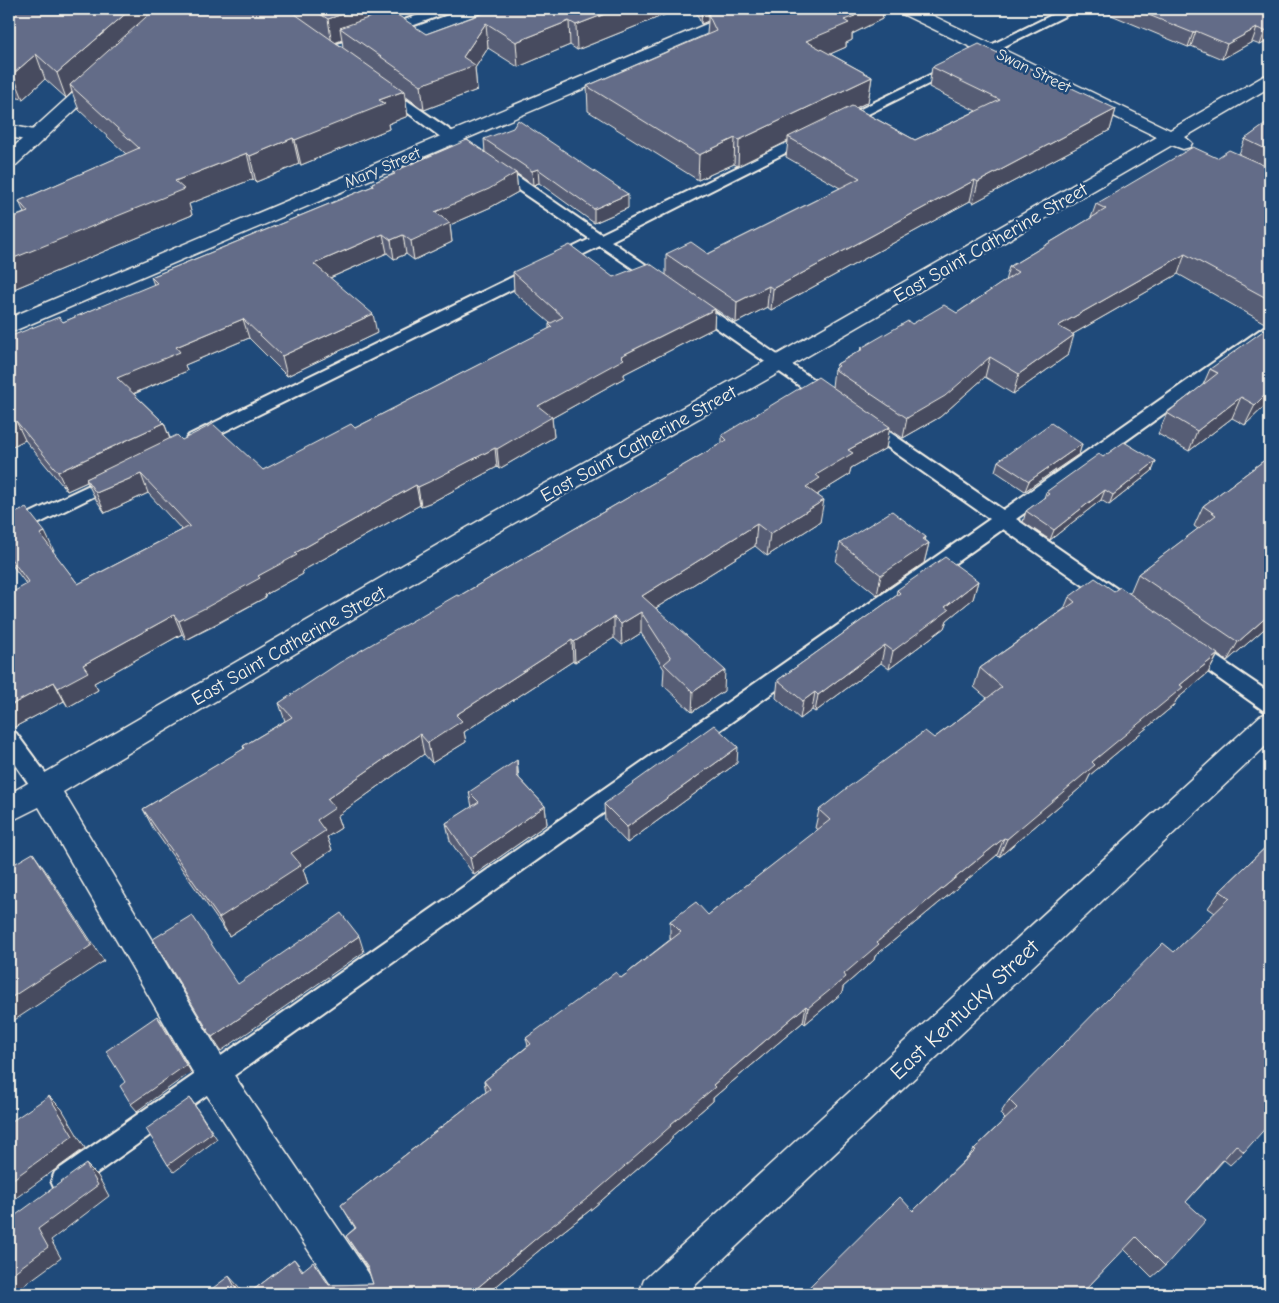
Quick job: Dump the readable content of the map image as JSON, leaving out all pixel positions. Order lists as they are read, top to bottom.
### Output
{
  "streets": {
    "street": [
      "Swan Street",
      "Mary Street",
      "East Saint Catherine Street",
      "East Kentucky Street"
    ]
  },
  "crossings": [
    ["Swan Street", "East Saint Catherine Street"]
  ]
}
